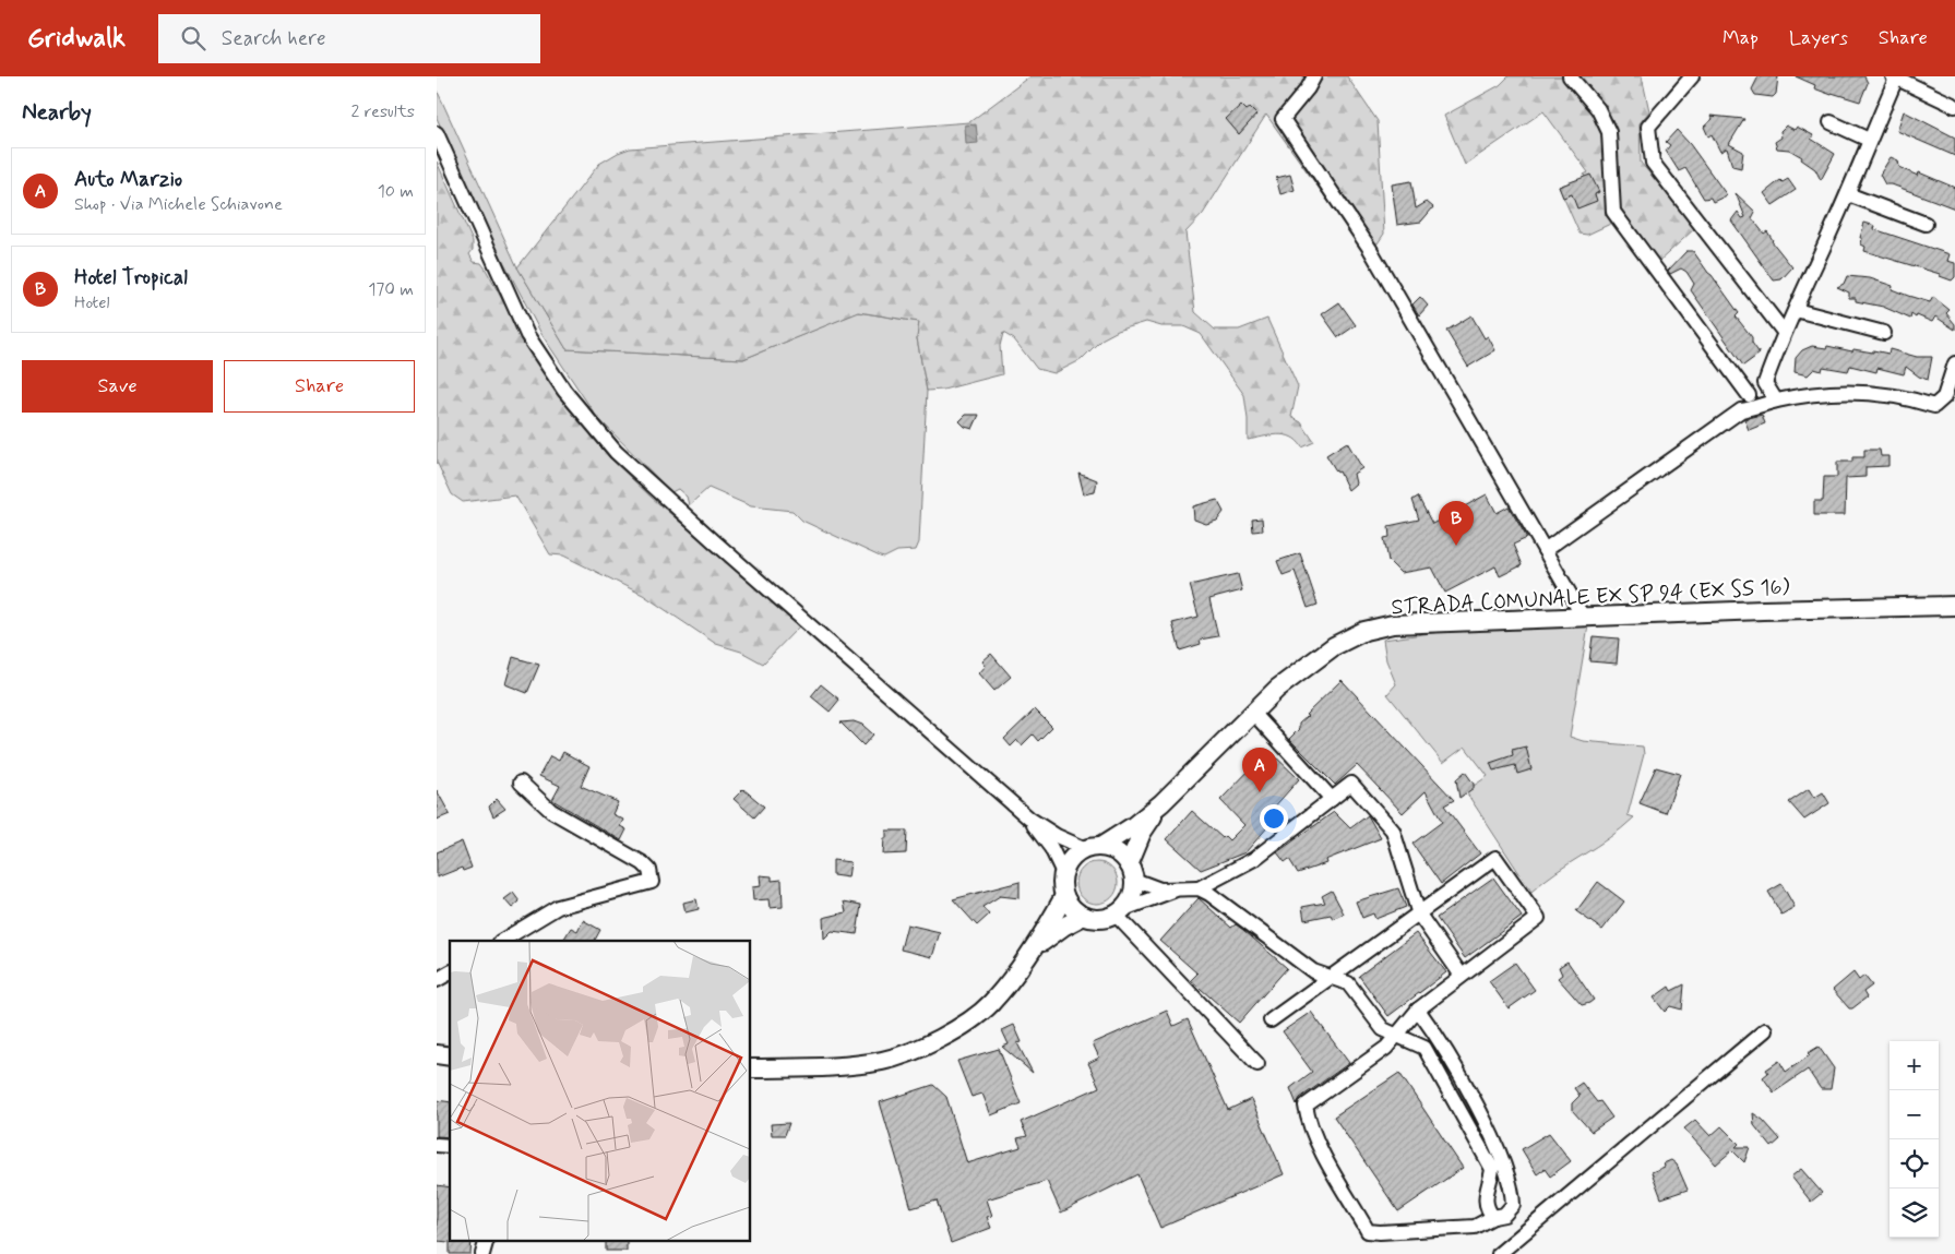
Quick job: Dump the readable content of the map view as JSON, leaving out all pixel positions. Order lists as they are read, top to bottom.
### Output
{
  "streets": {
    "main road": ["STRADA COMUNALE EX SP 94 (EX SS 16)"]
  },
  "page": {
    "header": "Gridwalk",
    "search": "Search here",
    "nav": ["Map", "Layers", "Share"],
    "heading": ["Nearby", "2 results"],
    "list": [
      {
        "mark": "A",
        "name": "Auto Marzio",
        "note": "Shop · Via Michele Schiavone",
        "value": "10 m"
      },
      {
        "mark": "B",
        "name": "Hotel Tropical",
        "note": "Hotel",
        "value": "170 m"
      }
    ],
    "buttons": ["Save", "Share"],
    "pins": ["B", "A"],
    "map_buttons": ["+", "−"]
  }
}
